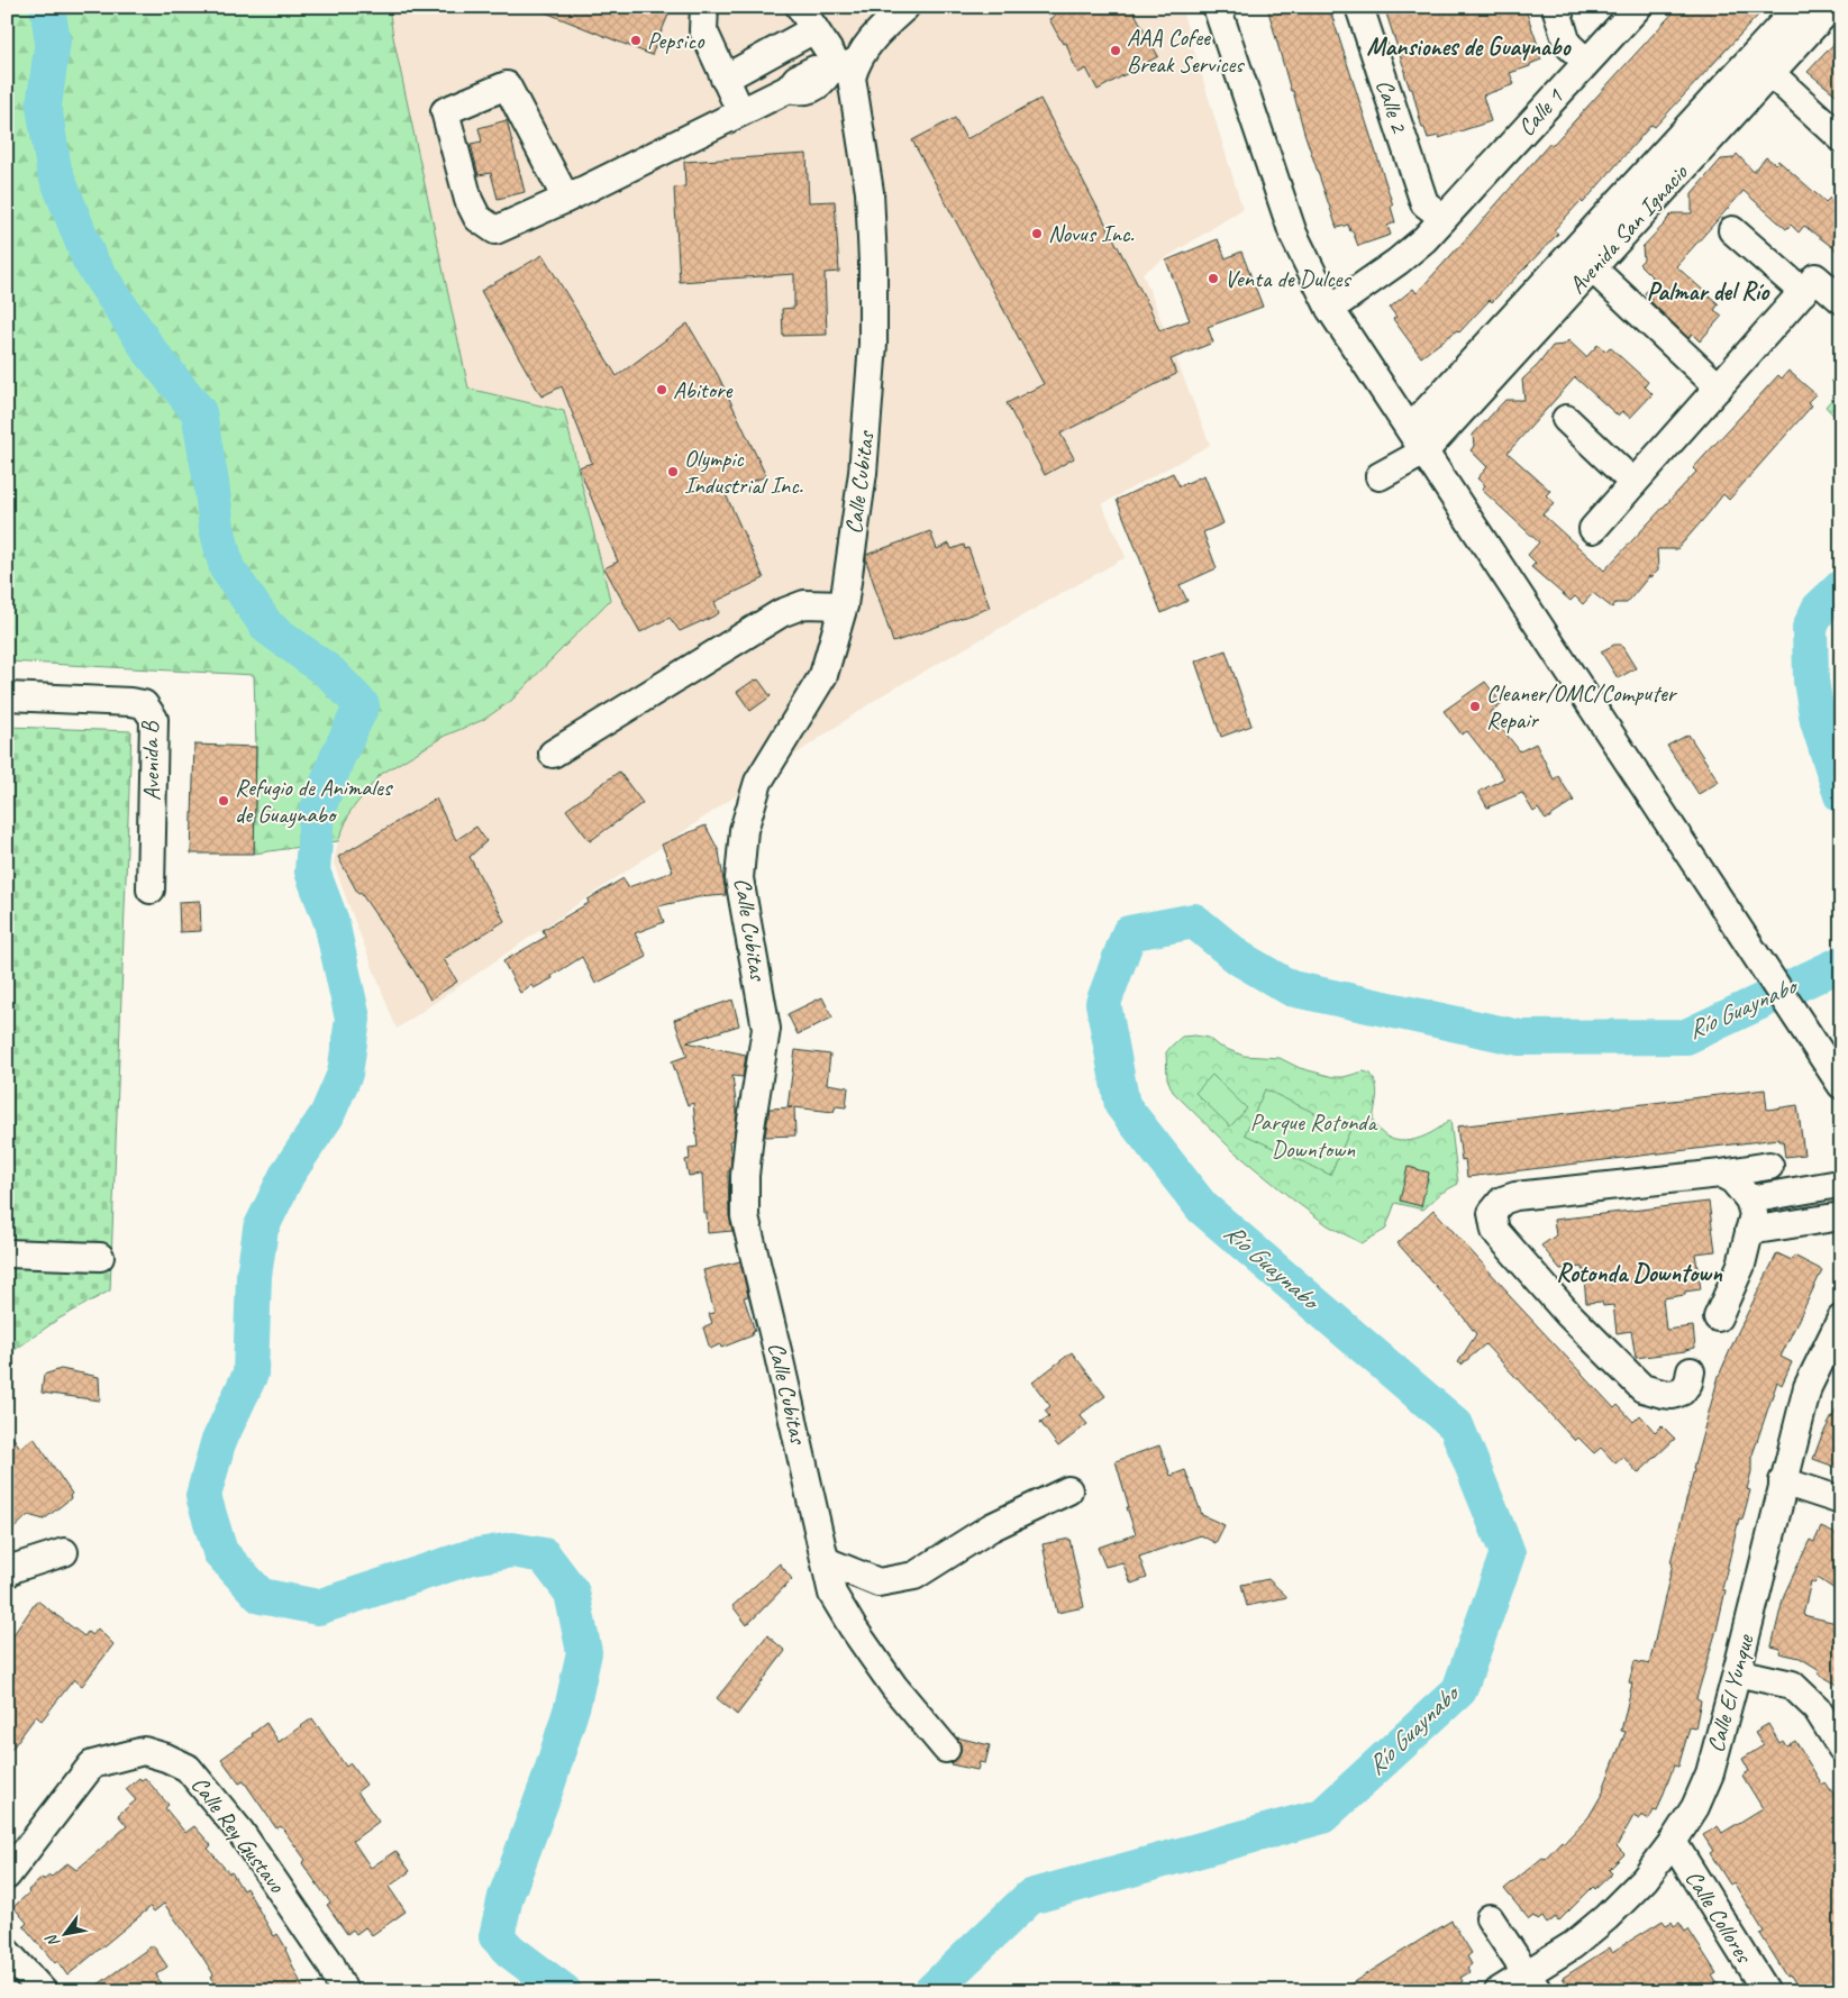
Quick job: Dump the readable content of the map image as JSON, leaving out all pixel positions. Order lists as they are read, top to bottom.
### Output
{
  "streets": {
    "street": [
      "Calle 2",
      "Calle 1",
      "Avenida San Ignacio",
      "Calle Cubitas",
      "Avenida B",
      "Calle El Yunque",
      "Calle Rey Gustavo",
      "Calle Collores"
    ]
  },
  "crossings": [
    ["Calle 2", "Calle 1"],
    ["Calle El Yunque", "Calle Collores"]
  ],
  "districts": ["Mansiones de Guaynabo", "Palmar del Río", "Rotonda Downtown"],
  "water": ["Río Guaynabo"],
  "parks": ["Parque Rotonda Downtown"],
  "places": [
    "Pepsico",
    "AAA Cofee Break Services",
    "Novus Inc.",
    "Venta de Dulces",
    "Abitore",
    "Olympic Industrial Inc.",
    "Cleaner/OMC/Computer Repair",
    "Refugio de Animales de Guaynabo"
  ],
  "north": "bottom left"
}
